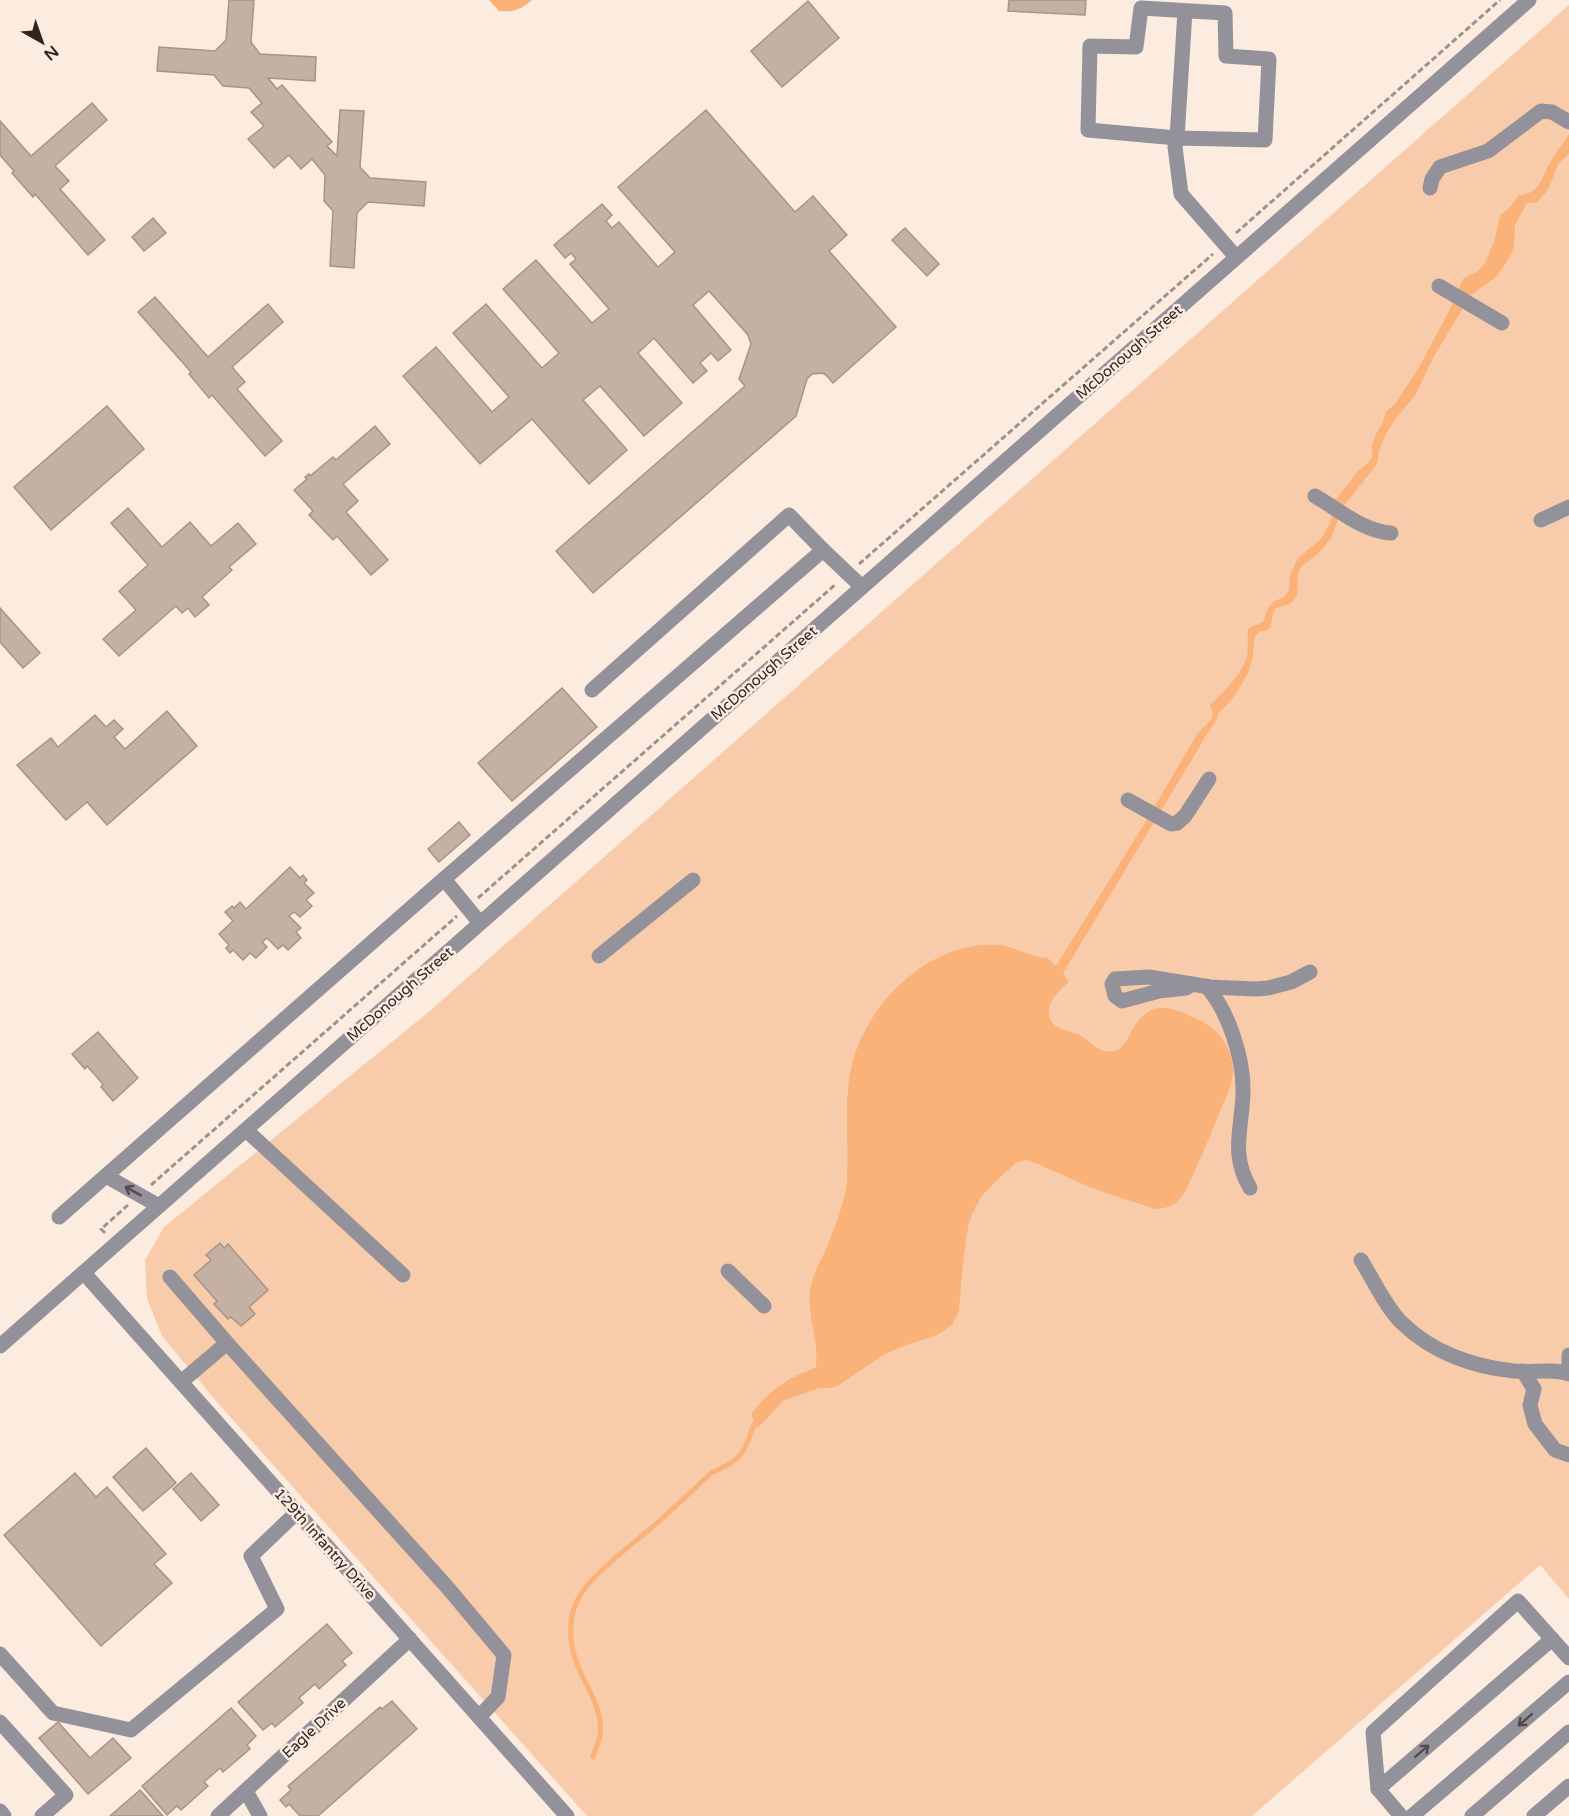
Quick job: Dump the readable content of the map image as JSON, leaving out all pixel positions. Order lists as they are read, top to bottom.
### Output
{
  "streets": {
    "street": ["McDonough Street", "129th Infantry Drive", "Eagle Drive"]
  },
  "crossings": [
    ["McDonough Street", "129th Infantry Drive"],
    ["129th Infantry Drive", "Eagle Drive"]
  ],
  "north": "bottom right"
}
